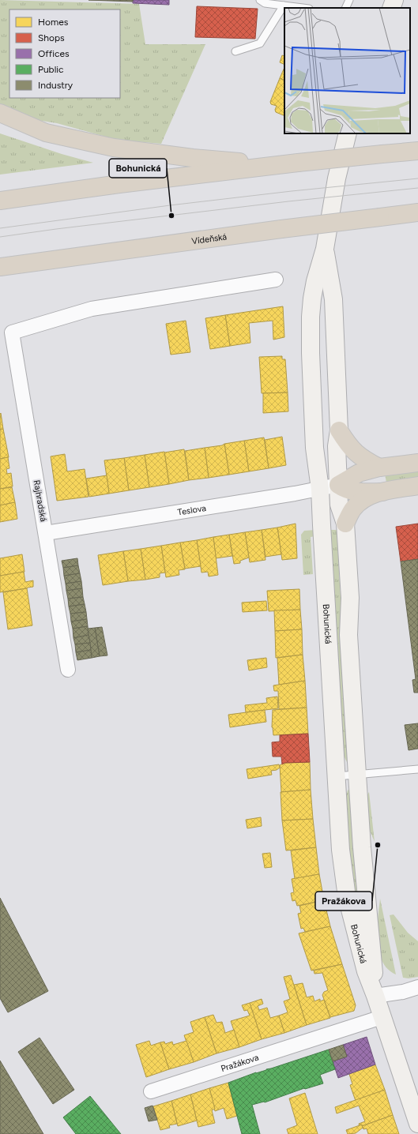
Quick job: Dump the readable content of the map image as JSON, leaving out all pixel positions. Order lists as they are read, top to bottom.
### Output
{
  "streets": {
    "highway": ["Vídeňská"],
    "street": [
      "Rajhradská",
      "Teslova",
      "Bohunická",
      "Pražákova"
    ]
  },
  "crossings": [
    ["Rajhradská", "Teslova"],
    ["Teslova", "Bohunická"],
    ["Bohunická", "Pražákova"]
  ],
  "places": ["Bohunická", "Pražákova"],
  "legend": [
    "Homes",
    "Shops",
    "Offices",
    "Public",
    "Industry"
  ]
}
